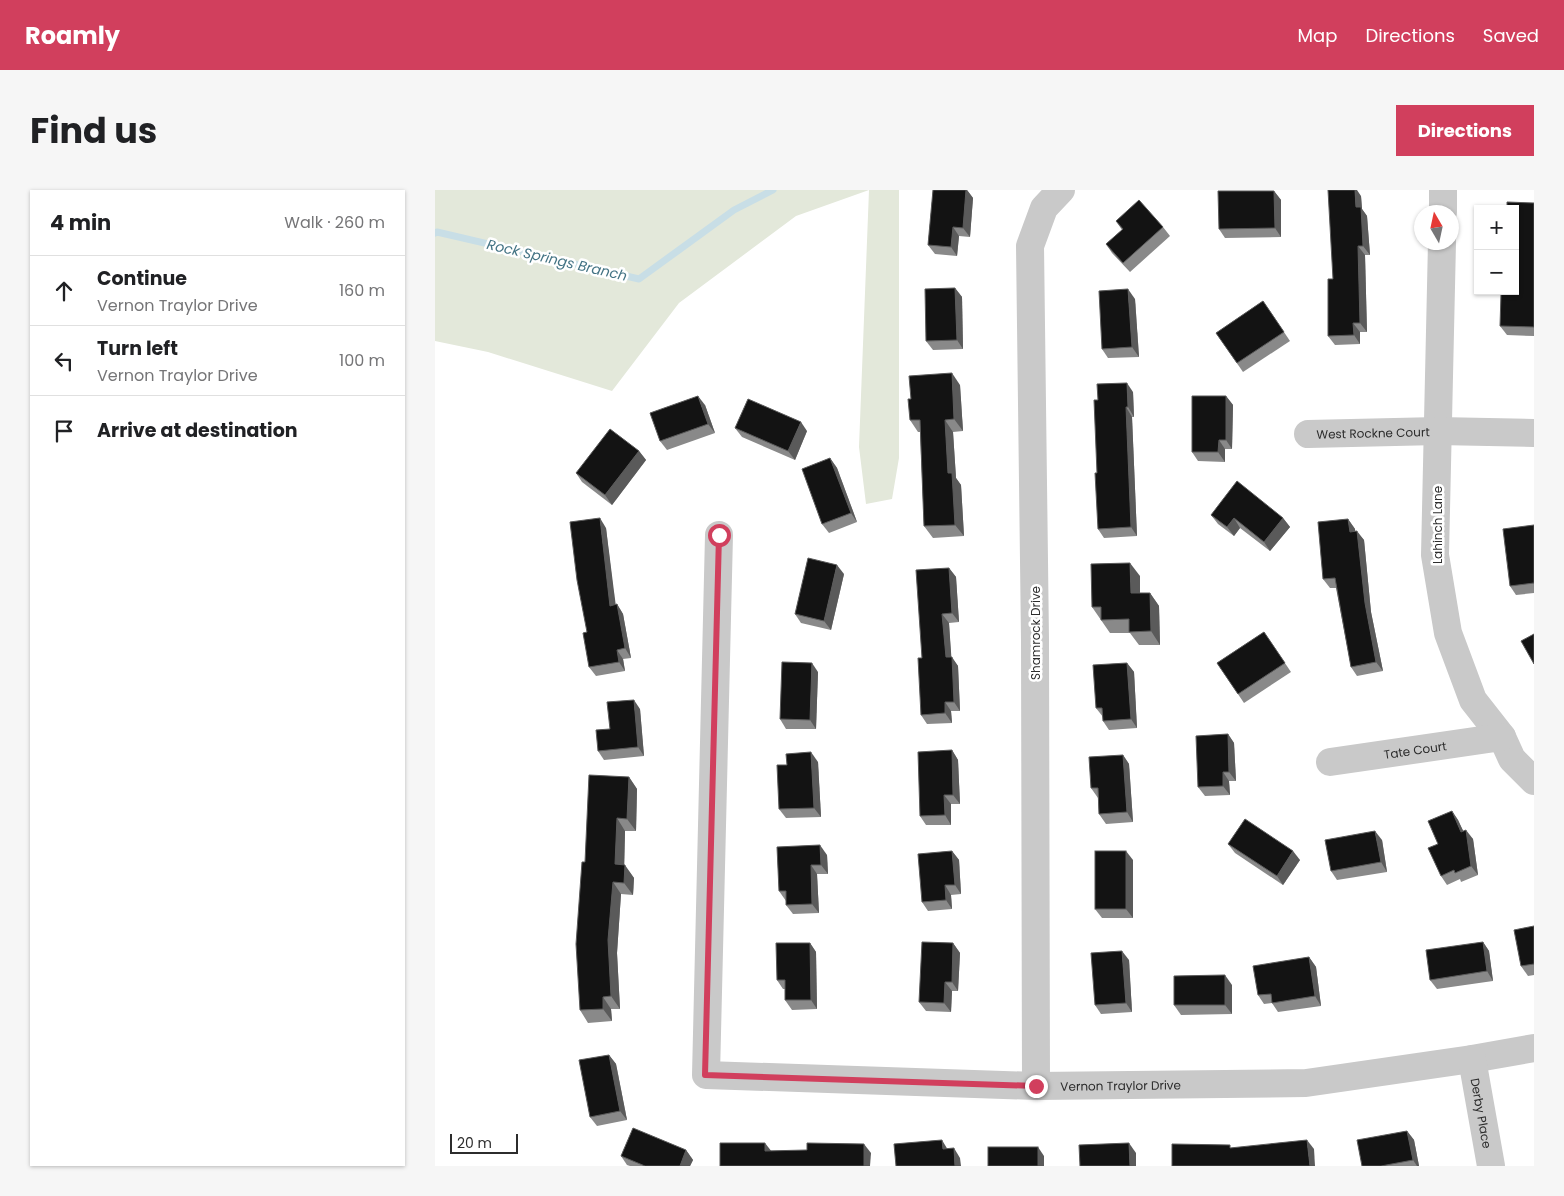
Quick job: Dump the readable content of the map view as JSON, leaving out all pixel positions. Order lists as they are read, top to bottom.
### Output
{
  "streets": {
    "street": [
      "West Rockne Court",
      "Lahinch Lane",
      "Shamrock Drive",
      "Tate Court",
      "Vernon Traylor Drive",
      "Derby Place"
    ]
  },
  "crossings": [
    ["West Rockne Court", "Lahinch Lane"],
    ["Lahinch Lane", "Tate Court"],
    ["Shamrock Drive", "Vernon Traylor Drive"],
    ["Vernon Traylor Drive", "Derby Place"]
  ],
  "water": ["Rock Springs Branch"],
  "scale_bar": "20 m",
  "north": "top",
  "page": {
    "header": "Roamly",
    "nav": ["Map", "Directions", "Saved"],
    "title": "Find us",
    "buttons": "Directions",
    "heading": ["4 min", "Walk · 260 m"],
    "map_buttons": ["+", "−"],
    "list": [
      ["Continue", "Vernon Traylor Drive", "160 m"],
      ["Turn left", "Vernon Traylor Drive", "100 m"],
      "Arrive at destination"
    ],
    "scale": "20 m"
  }
}
